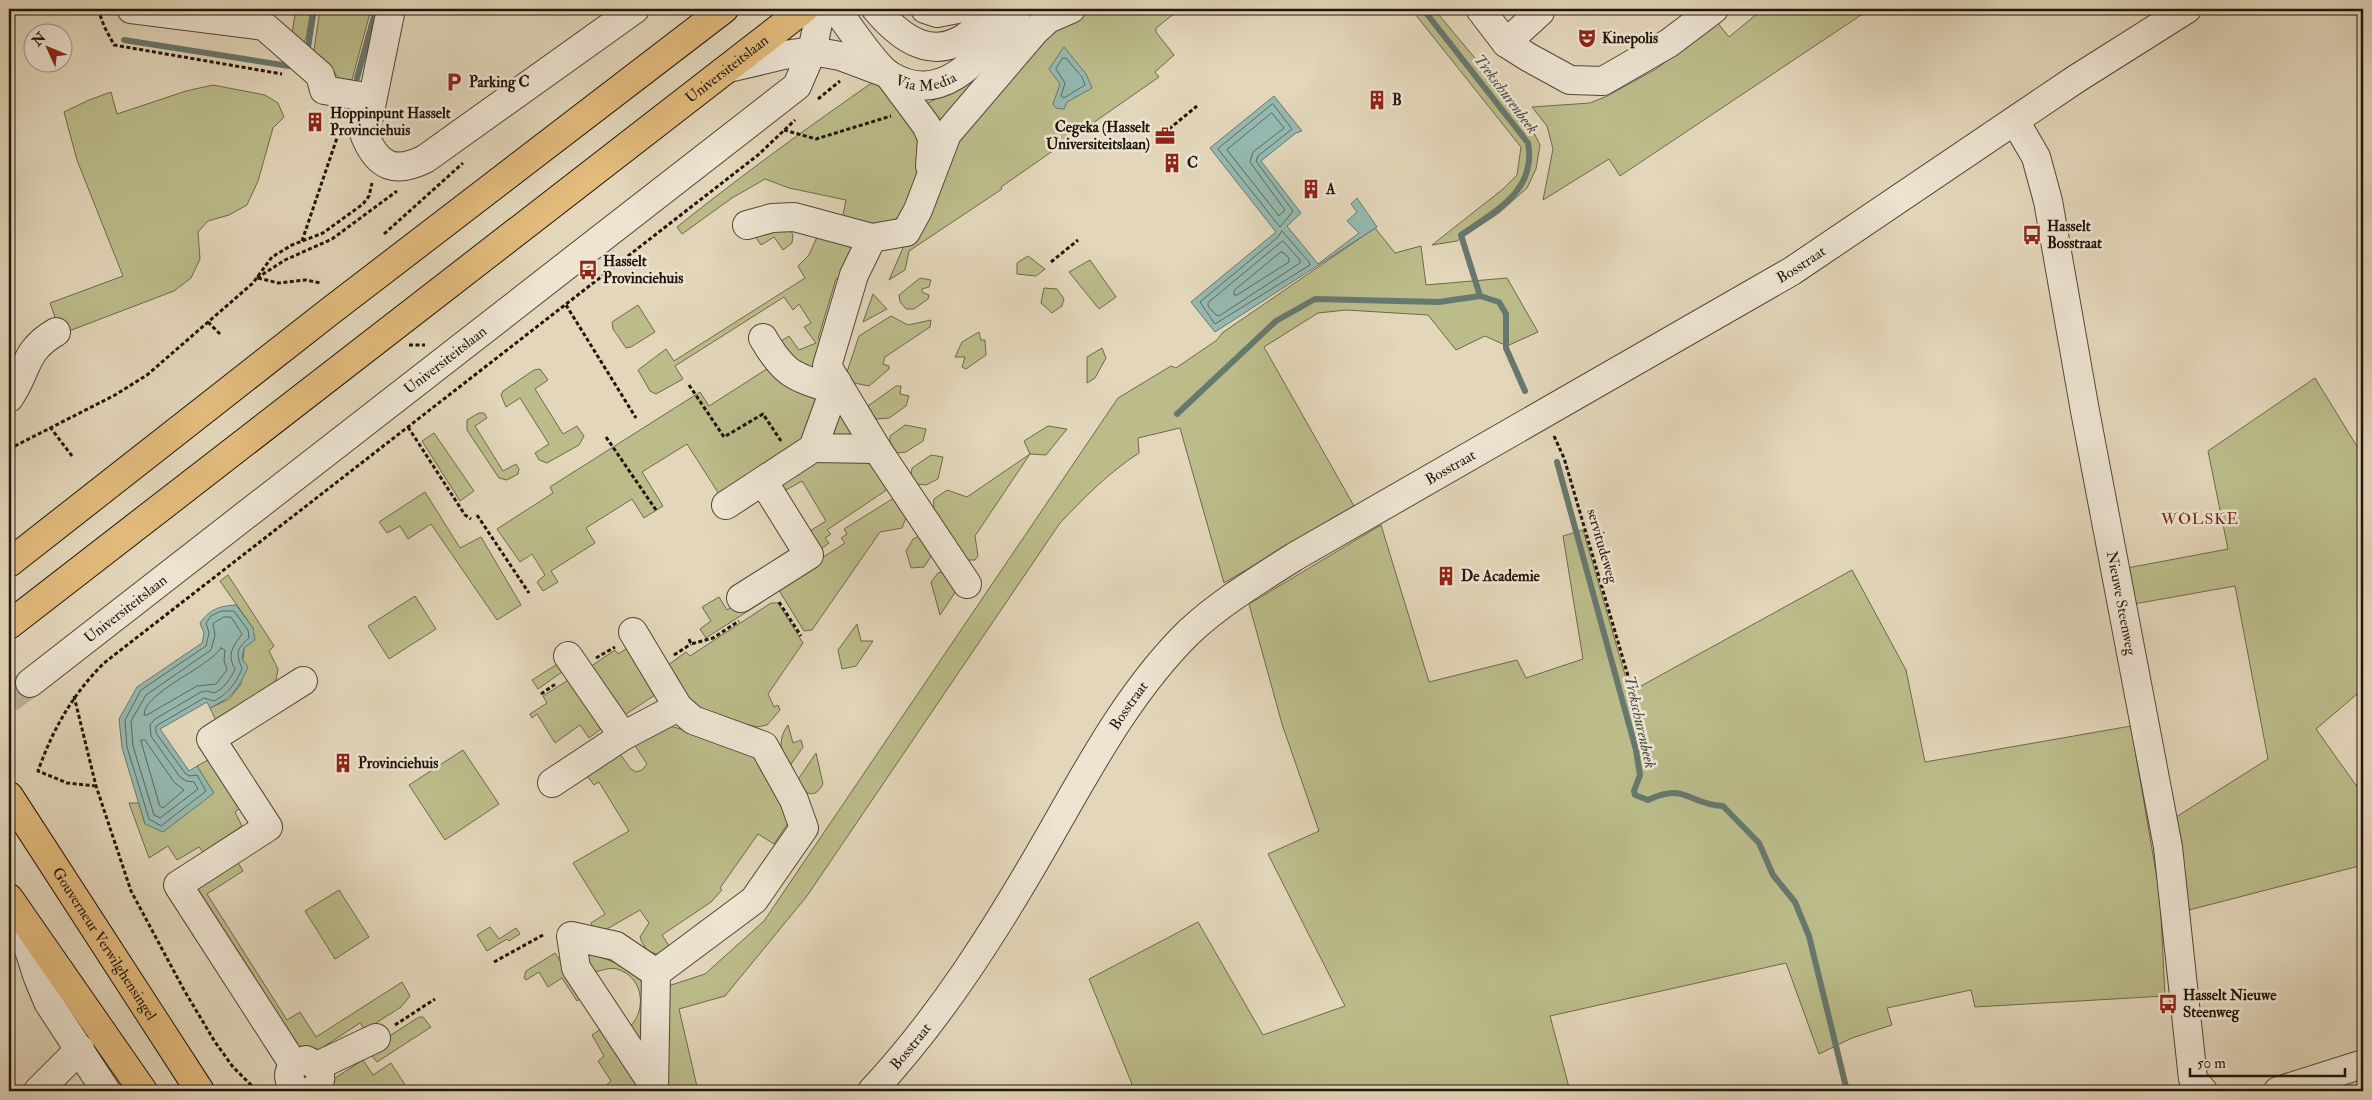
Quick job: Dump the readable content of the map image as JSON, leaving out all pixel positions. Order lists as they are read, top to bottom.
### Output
{
  "streets": {
    "highway": ["Universiteitslaan", "Gouverneur Verwilghensingel"],
    "street": ["Via Media", "Bosstraat", "Nieuwe Steenweg"],
    "path": ["servitudeweg"]
  },
  "crossings": [
    ["Bosstraat", "servitudeweg"],
    ["Bosstraat", "Nieuwe Steenweg"]
  ],
  "districts": ["WOLSKE"],
  "water": ["Trekschurenbeek"],
  "places": {
    "theatre": ["Kinepolis"],
    "parking": ["Parking C"],
    "building": [
      "B",
      "Hoppinpunt Hasselt Provinciehuis",
      "C",
      "A",
      "De Academie",
      "Provinciehuis"
    ],
    "office": ["Cegeka (Hasselt Universiteitslaan)"],
    "bus stop": ["Hasselt Bosstraat", "Hasselt Provinciehuis", "Hasselt Nieuwe Steenweg"]
  },
  "scale_bar": "50 m",
  "north": "top left"
}
